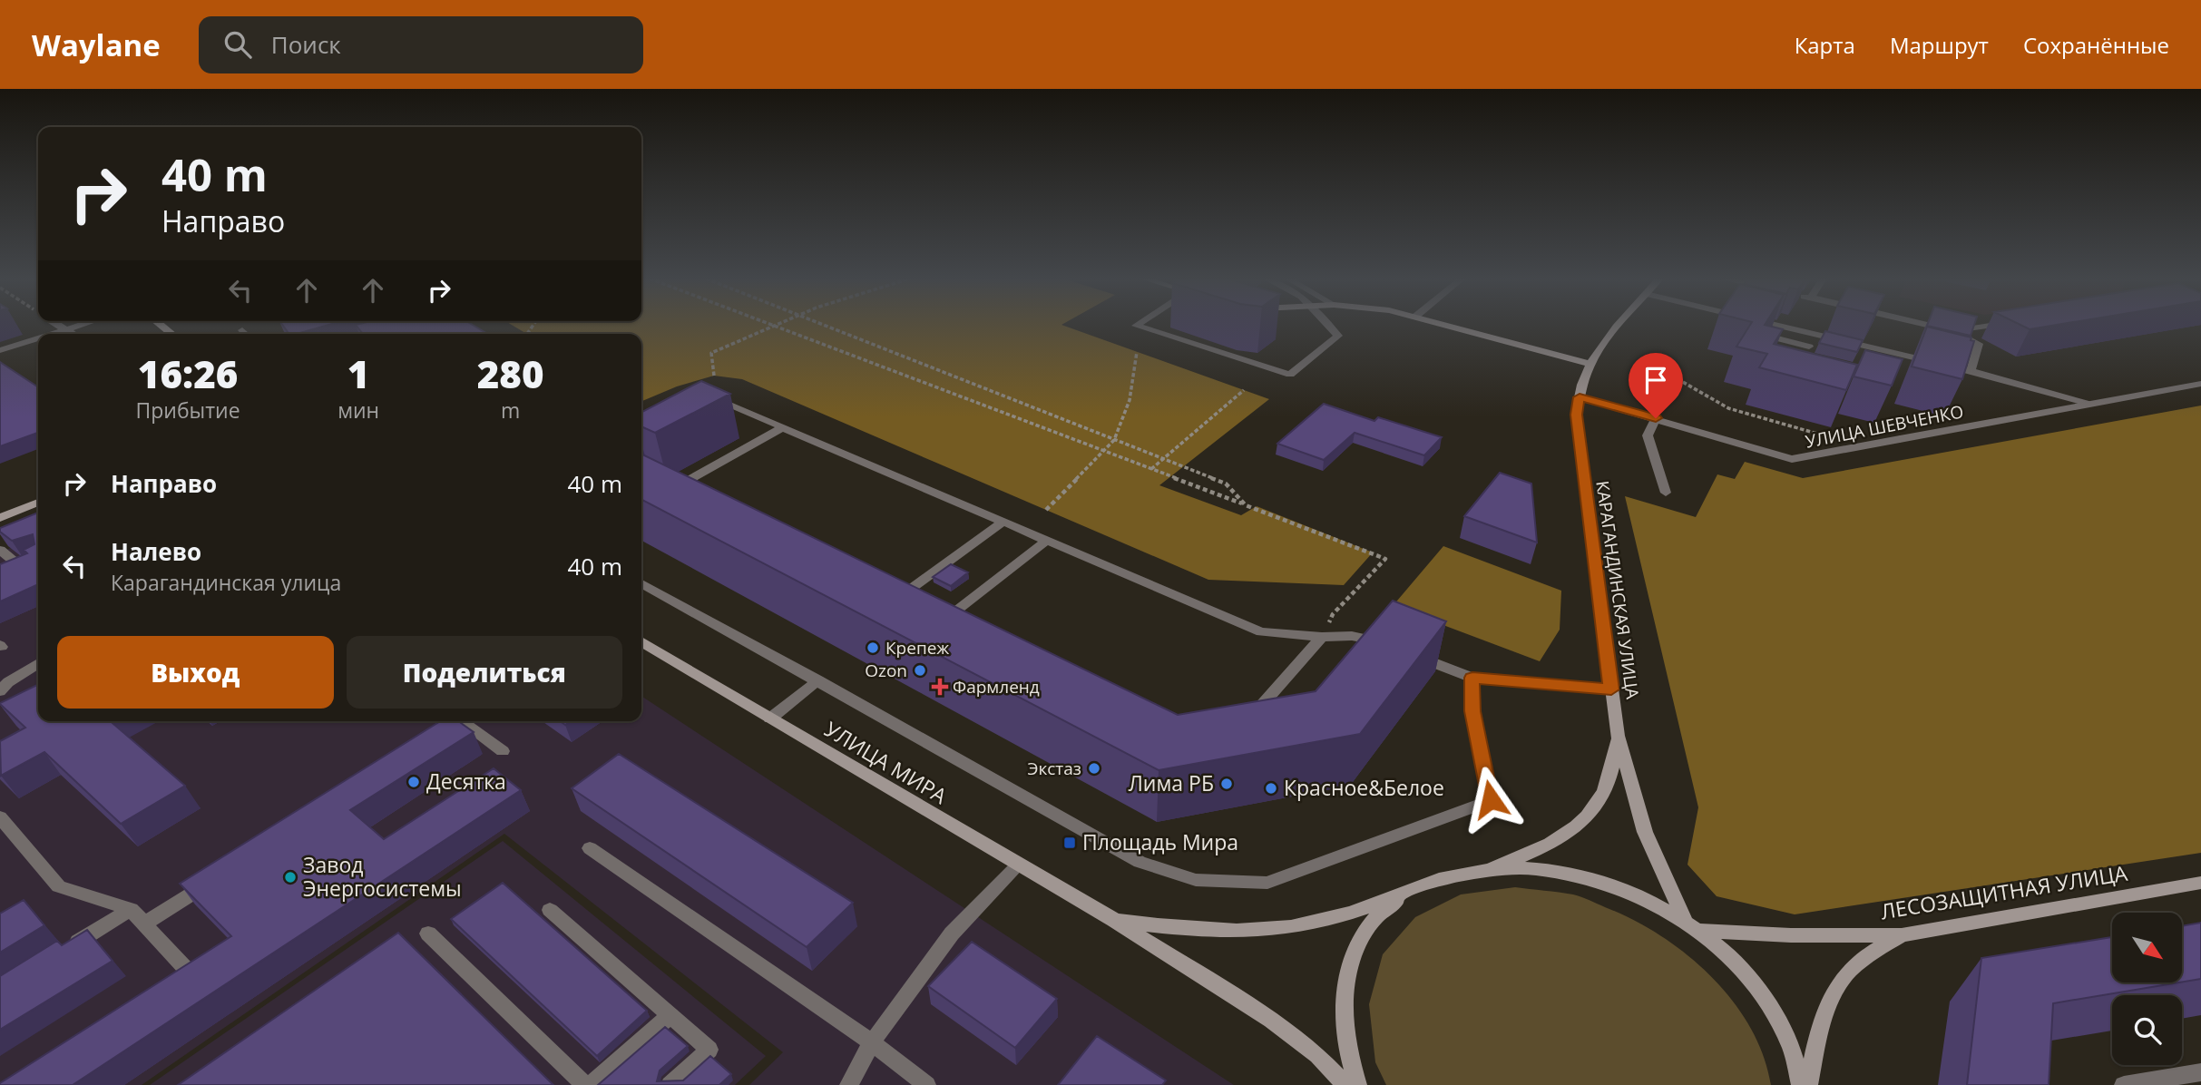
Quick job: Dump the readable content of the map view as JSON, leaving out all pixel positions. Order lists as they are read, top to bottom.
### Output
{
  "streets": {
    "main road": ["КАРАГАНДИНСКАЯ УЛИЦА", "УЛИЦА МИРА", "ЛЕСОЗАЩИТНАЯ УЛИЦА"],
    "street": ["УЛИЦА ШЕВЧЕНКО"]
  },
  "crossings": [
    ["УЛИЦА ШЕВЧЕНКО", "КАРАГАНДИНСКАЯ УЛИЦА"],
    ["КАРАГАНДИНСКАЯ УЛИЦА", "ЛЕСОЗАЩИТНАЯ УЛИЦА"]
  ],
  "places": {
    "other": [
      "Крепеж",
      "Ozon",
      "Экстаз",
      "Десятка",
      "Лима РБ",
      "Красное&Белое",
      "Завод Энергосистемы"
    ],
    "health": ["Фармленд"],
    "transit": ["Площадь Мира"]
  },
  "north": "bottom right",
  "page": {
    "header": "Waylane",
    "search": "Поиск",
    "nav": ["Карта", "Маршрут", "Сохранённые"],
    "turn": ["40 m", "Направо"],
    "eta": [
      "16:26",
      "Прибытие",
      "1",
      "мин",
      "280",
      "m"
    ],
    "list": [
      {
        "name": "Направо",
        "value": "40 m"
      },
      {
        "name": "Налево",
        "note": "Карагандинская улица",
        "value": "40 m"
      }
    ],
    "buttons": ["Выход", "Поделиться"]
  }
}
